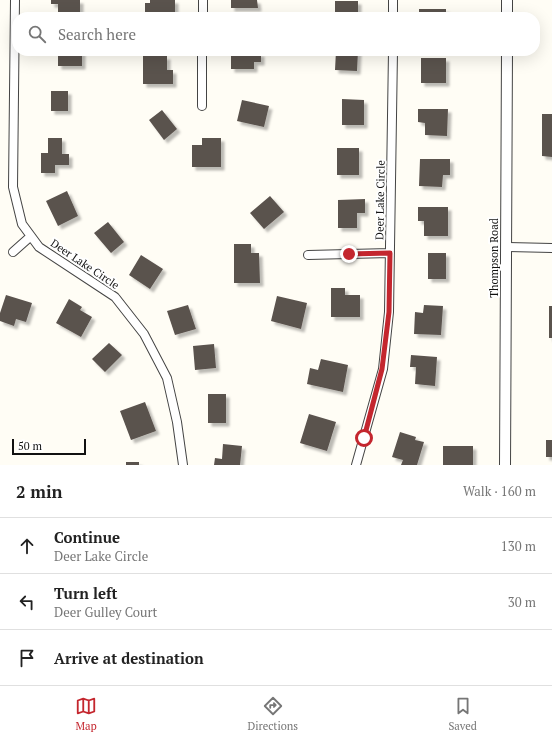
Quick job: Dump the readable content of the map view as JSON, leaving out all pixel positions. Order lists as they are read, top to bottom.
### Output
{
  "streets": {
    "street": ["Deer Lake Circle", "Thompson Road"]
  },
  "scale_bar": "50 m",
  "page": {
    "search": "Search here",
    "scale": "50 m",
    "heading": ["2 min", "Walk · 160 m"],
    "list": [
      ["Continue", "Deer Lake Circle", "130 m"],
      ["Turn left", "Deer Gulley Court", "30 m"],
      "Arrive at destination"
    ],
    "nav": ["Map", "Directions", "Saved"]
  }
}
